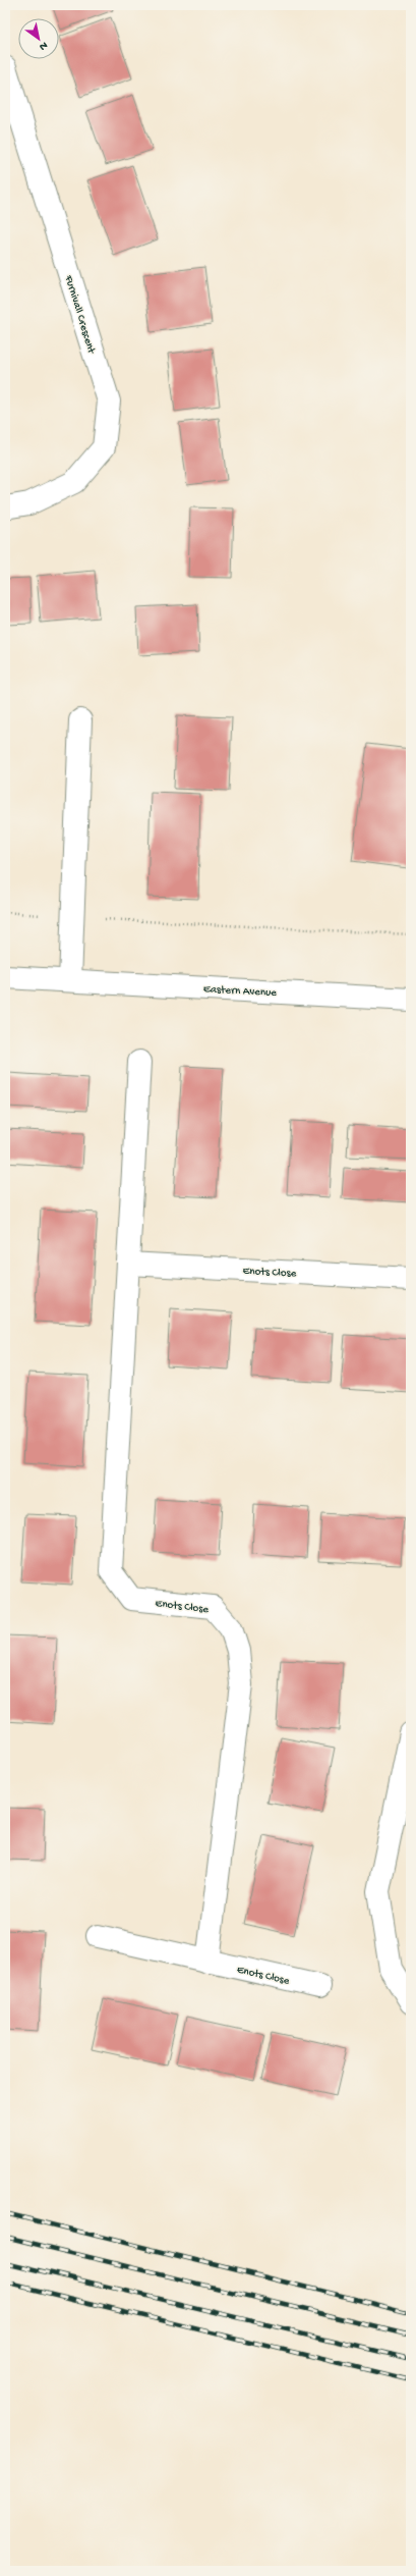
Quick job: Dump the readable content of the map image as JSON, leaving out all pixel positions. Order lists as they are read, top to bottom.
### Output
{
  "streets": {
    "main road": ["Furnivall Crescent", "Eastern Avenue", "Enots Close"]
  },
  "north": "bottom right"
}
